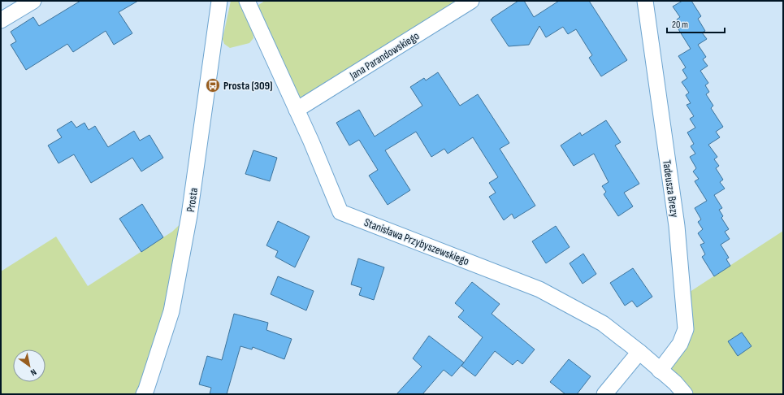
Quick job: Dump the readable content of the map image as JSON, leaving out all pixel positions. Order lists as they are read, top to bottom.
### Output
{
  "streets": {
    "street": [
      "Jana Parandowskiego",
      "Tadeusza Brezy",
      "Prosta",
      "Stanisława Przybyszewskiego"
    ]
  },
  "crossings": [
    ["Jana Parandowskiego", "Stanisława Przybyszewskiego"],
    ["Tadeusza Brezy", "Stanisława Przybyszewskiego"]
  ],
  "places": {
    "bus stop": ["Prosta (309)"]
  },
  "scale_bar": "20 m",
  "north": "bottom right"
}
